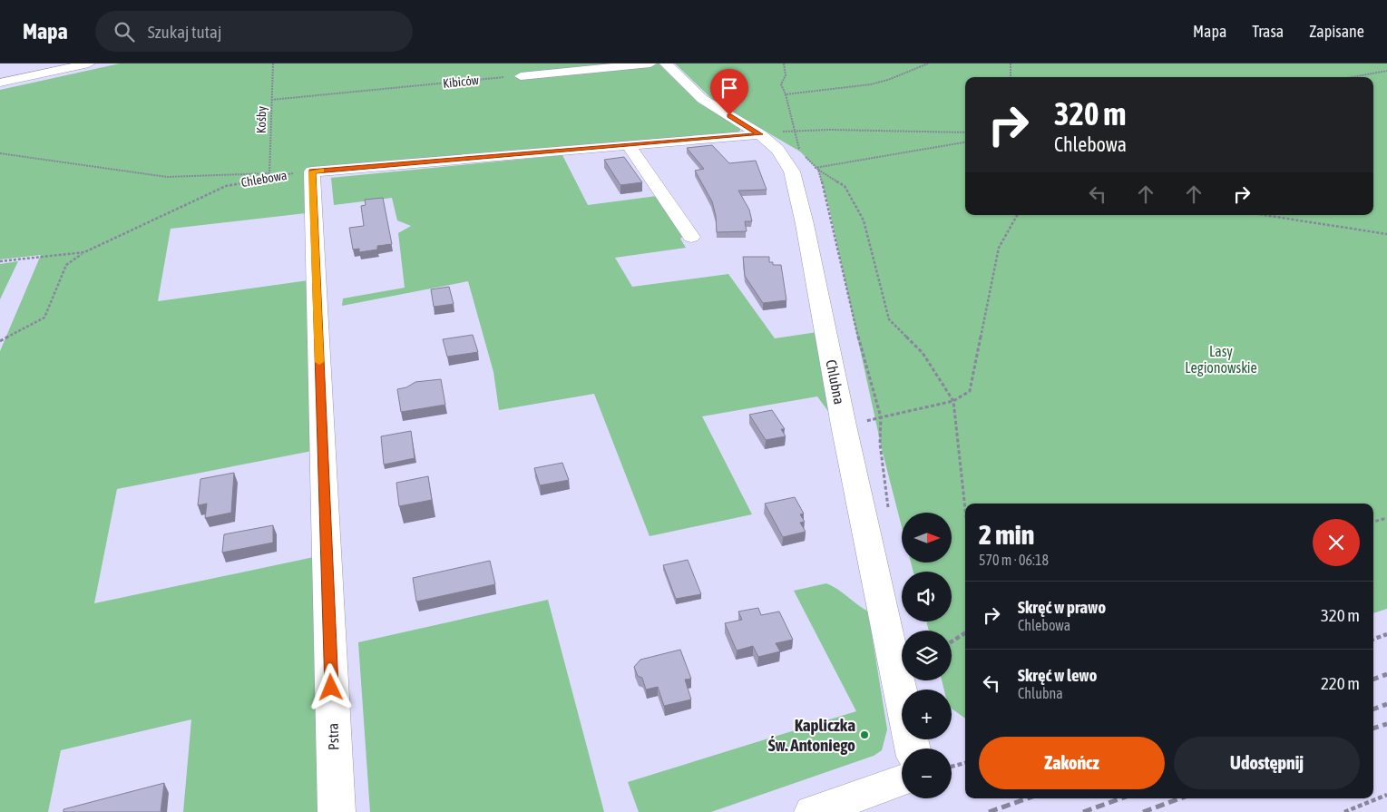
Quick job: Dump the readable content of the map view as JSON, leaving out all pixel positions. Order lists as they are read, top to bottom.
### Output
{
  "streets": {
    "street": ["Chlubna", "Pstra"],
    "path": ["Kibiców", "Kośby", "Chlebowa"]
  },
  "crossings": [
    ["Kibiców", "Kośby"],
    ["Kośby", "Chlebowa"],
    ["Chlebowa", "Pstra"]
  ],
  "parks": ["Lasy Legionowskie"],
  "places": ["Kapliczka Św. Antoniego"],
  "north": "right",
  "page": {
    "header": "Mapa",
    "search": "Szukaj tutaj",
    "nav": ["Mapa", "Trasa", "Zapisane"],
    "turn": ["320 m", "Chlebowa"],
    "heading": ["2 min", "570 m · 06:18"],
    "map_buttons": ["+", "−"],
    "list": [
      {
        "name": "Skręć w prawo",
        "note": "Chlebowa",
        "value": "320 m"
      },
      {
        "name": "Skręć w lewo",
        "note": "Chlubna",
        "value": "220 m"
      }
    ],
    "buttons": ["Zakończ", "Udostępnij"]
  }
}
